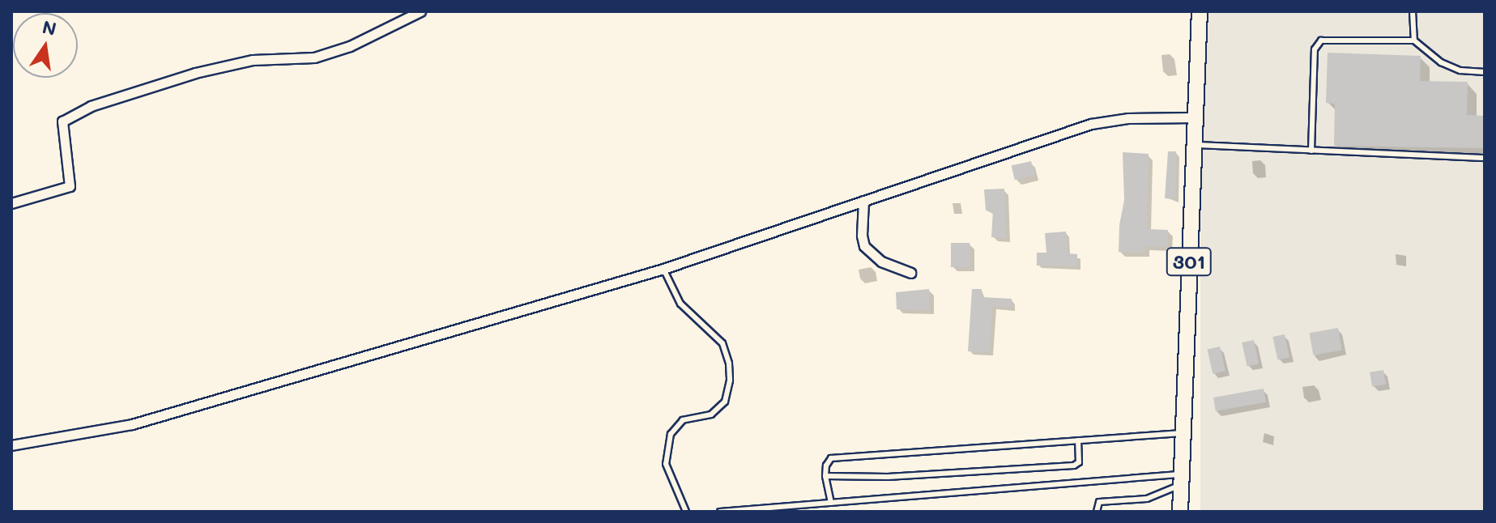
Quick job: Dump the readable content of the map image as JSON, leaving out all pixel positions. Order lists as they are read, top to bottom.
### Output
{
  "streets": {
    "main road": ["301"]
  },
  "north": "top"
}
